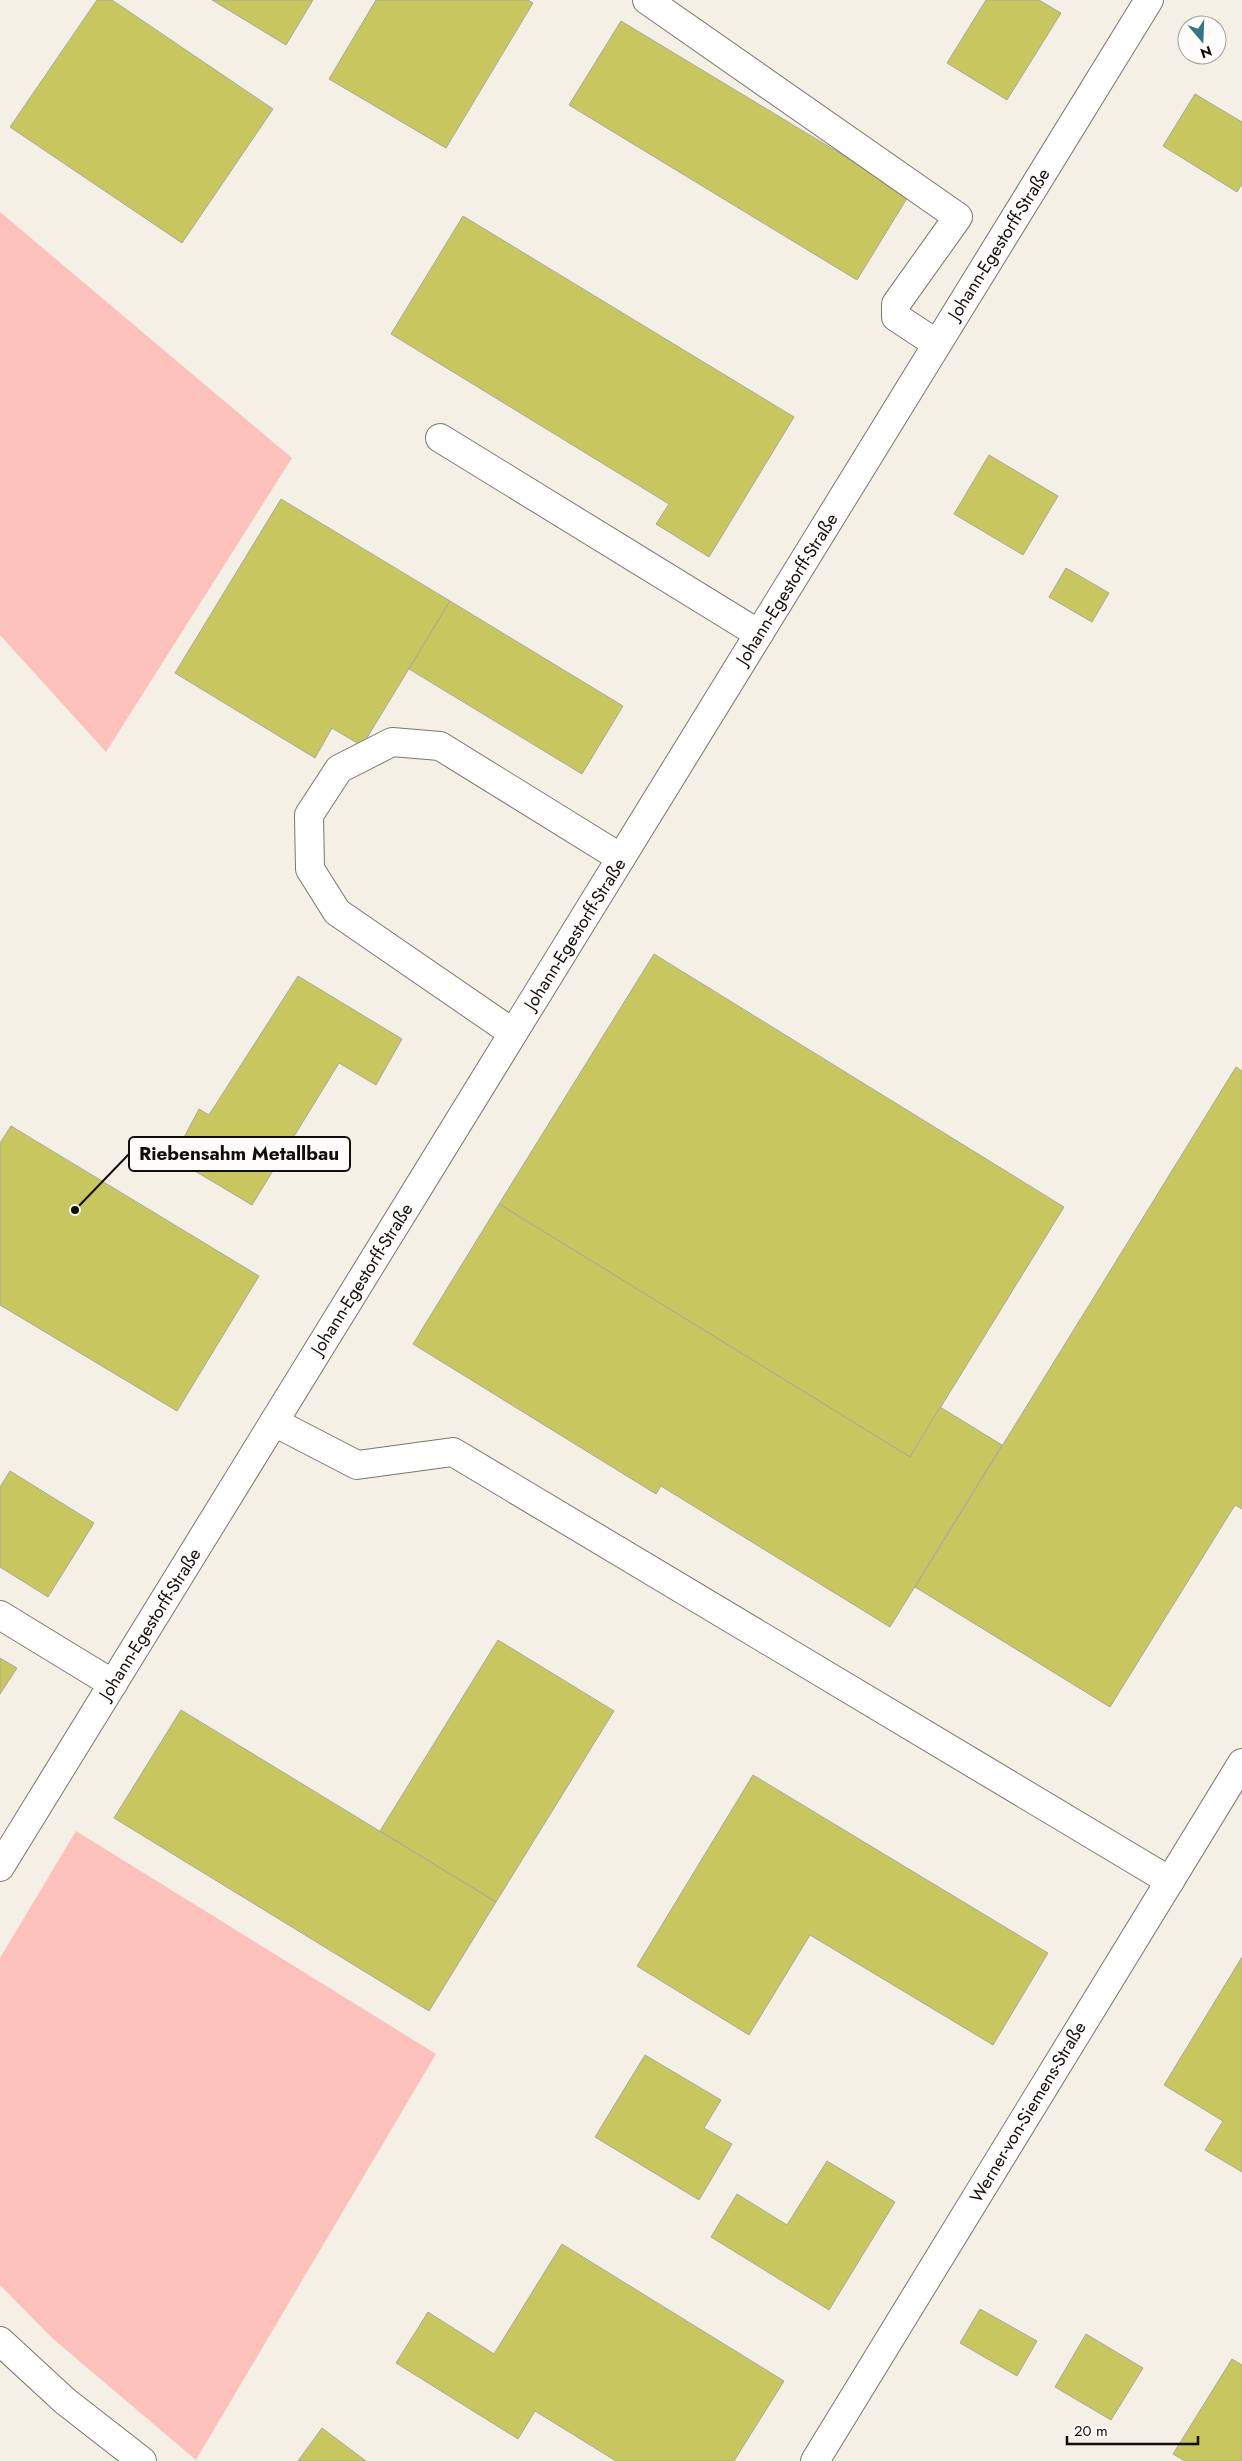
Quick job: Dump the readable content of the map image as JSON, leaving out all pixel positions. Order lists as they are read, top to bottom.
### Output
{
  "streets": {
    "street": ["Johann-Egestorff-Straße", "Werner-von-Siemens-Straße"]
  },
  "places": ["Riebensahm Metallbau"],
  "scale_bar": "20 m",
  "north": "bottom"
}
